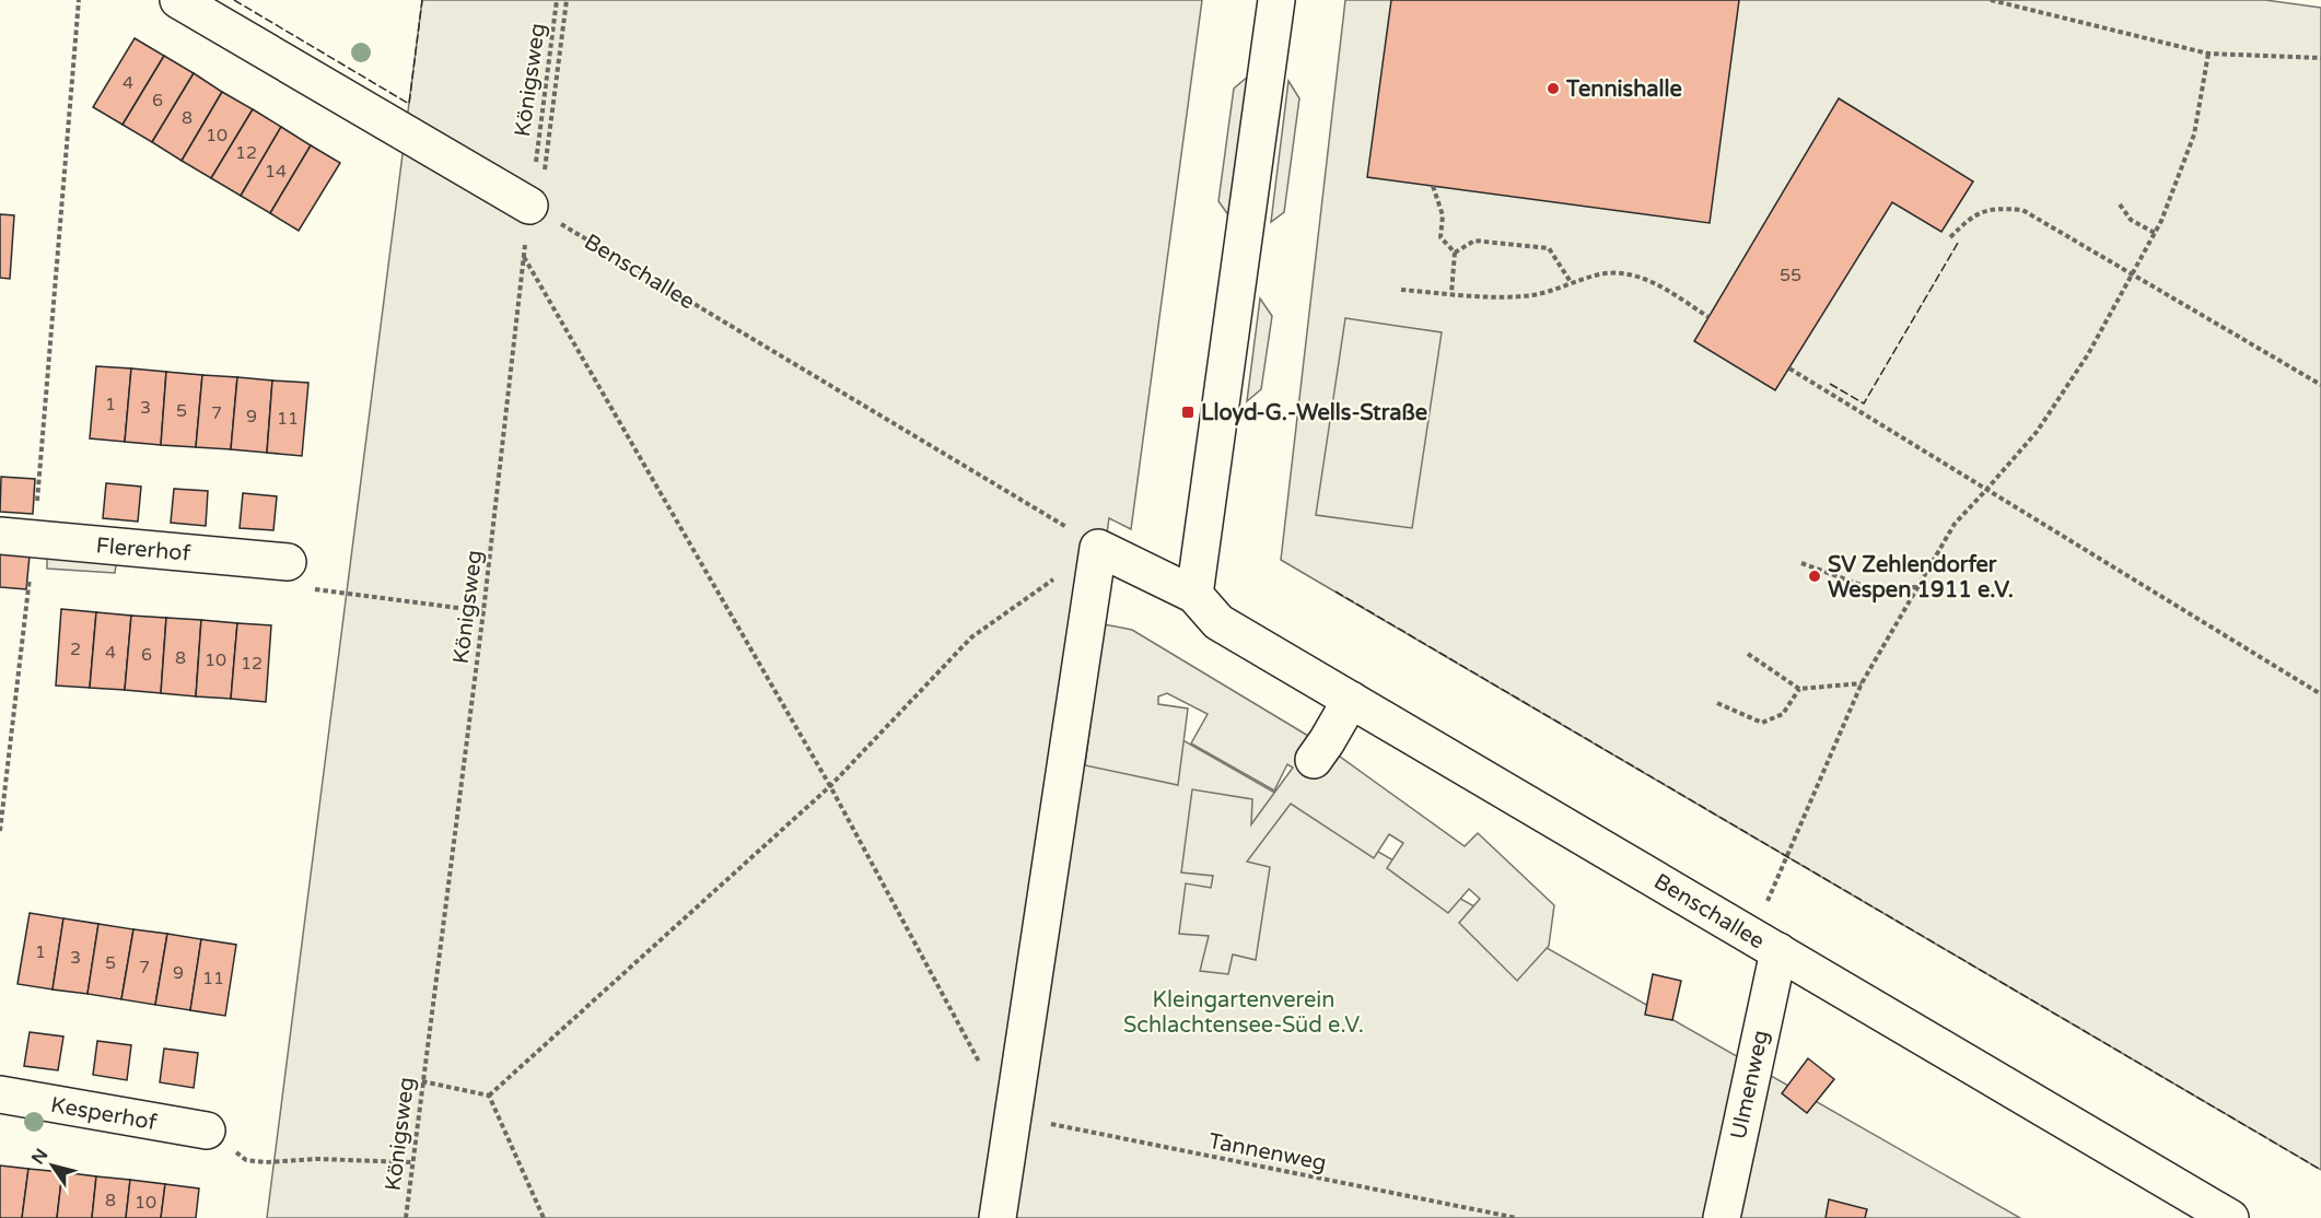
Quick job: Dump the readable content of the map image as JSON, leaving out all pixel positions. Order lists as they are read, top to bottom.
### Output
{
  "streets": {
    "street": [
      "Benschallee",
      "Flererhof",
      "Ulmenweg",
      "Kesperhof"
    ],
    "path": ["Königsweg", "Tannenweg"]
  },
  "crossings": [
    ["Königsweg", "Benschallee"],
    ["Benschallee", "Ulmenweg"]
  ],
  "parks": ["Kleingartenverein Schlachtensee-Süd e.V."],
  "places": {
    "other": ["Tennishalle", "SV Zehlendorfer Wespen 1911 e.V."],
    "transit": ["Lloyd-G.-Wells-Straße"]
  },
  "house_numbers": [
    "4",
    "6",
    "8",
    "10",
    "12",
    "14",
    "55",
    "1",
    "3",
    "5",
    "7",
    "9",
    "11",
    "2",
    "4",
    "6",
    "8",
    "10",
    "12",
    "1",
    "3",
    "5",
    "7",
    "9",
    "11",
    "8",
    "10"
  ],
  "north": "top left"
}
